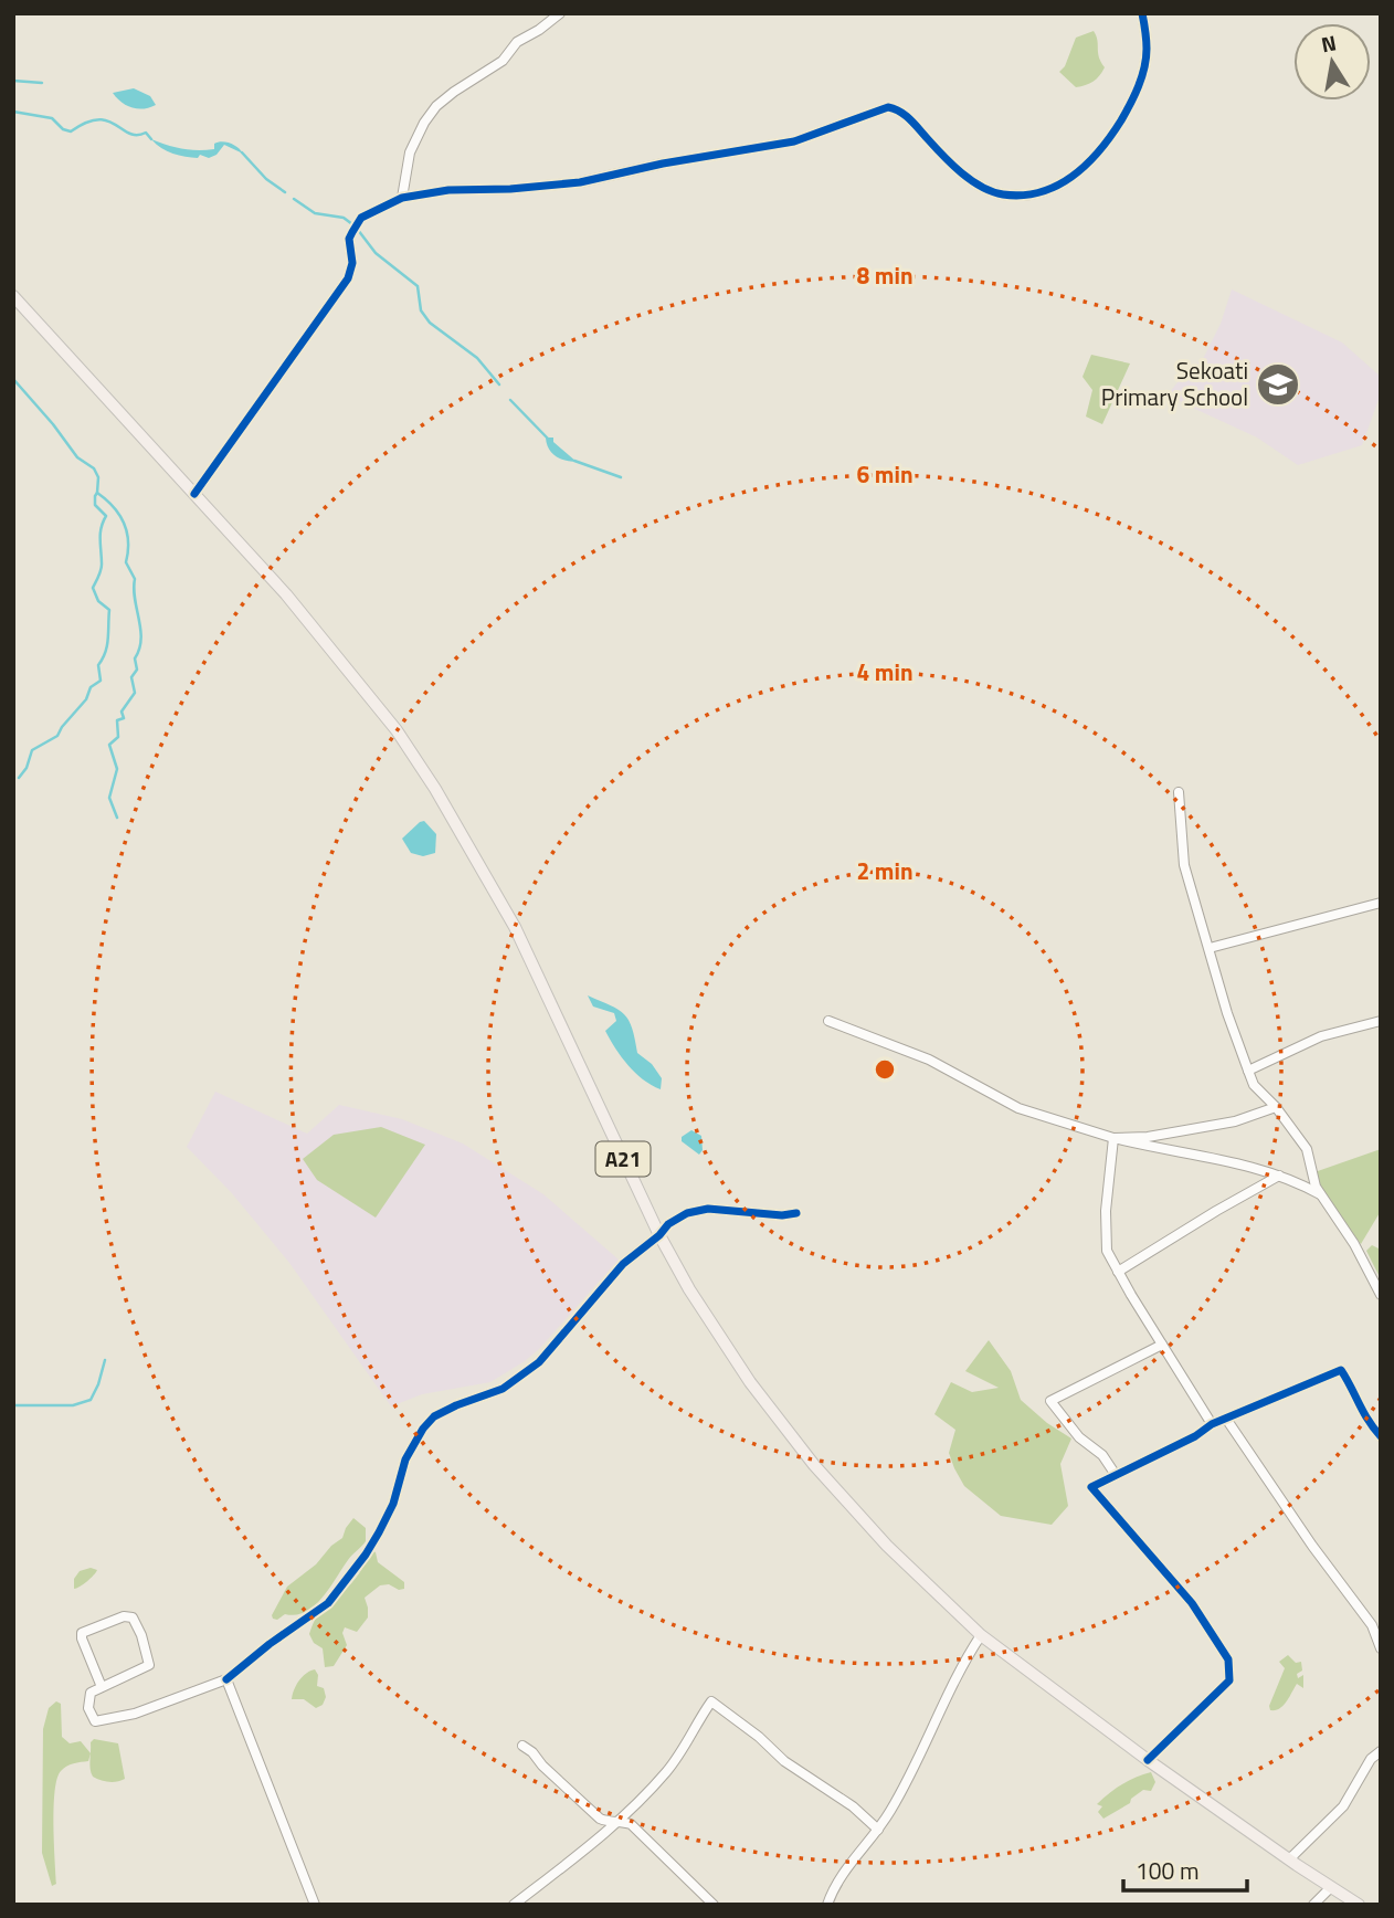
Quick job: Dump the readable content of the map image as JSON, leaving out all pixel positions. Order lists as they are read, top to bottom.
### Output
{
  "streets": {
    "main road": ["A21"]
  },
  "places": {
    "school or university": ["Sekoati Primary School"]
  },
  "scale_bar": "100 m",
  "north": "top",
  "rings": [
    "8 min",
    "6 min",
    "4 min",
    "2 min"
  ]
}
